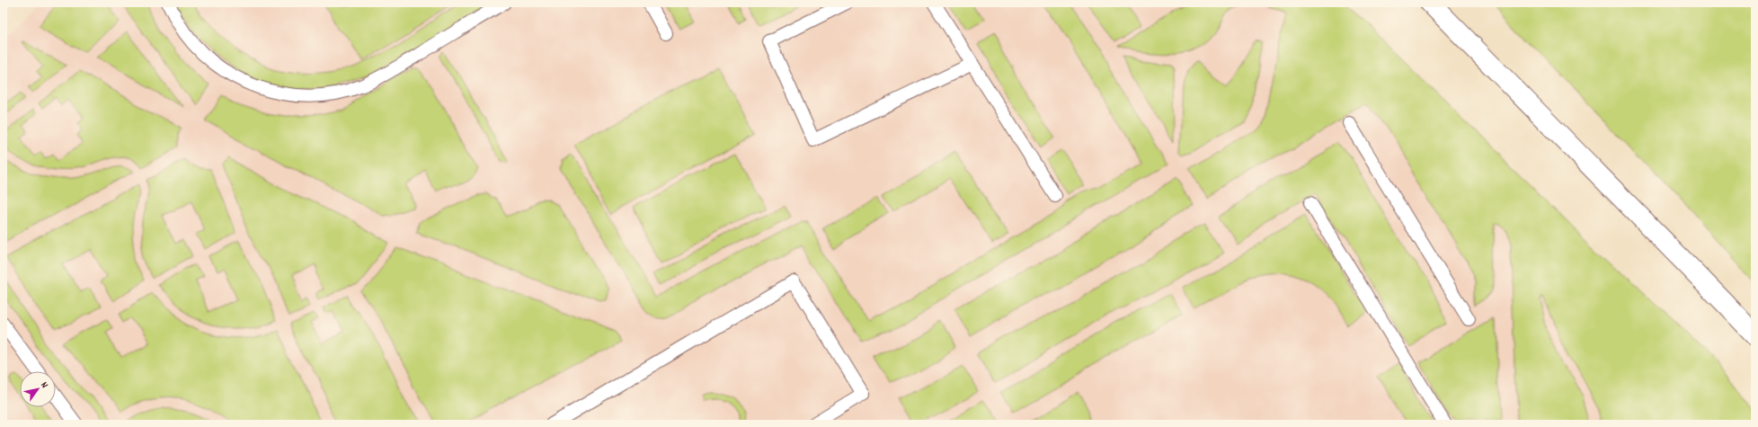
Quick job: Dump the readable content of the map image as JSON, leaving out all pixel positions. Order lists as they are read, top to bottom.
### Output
{
  "north": "top right"
}
